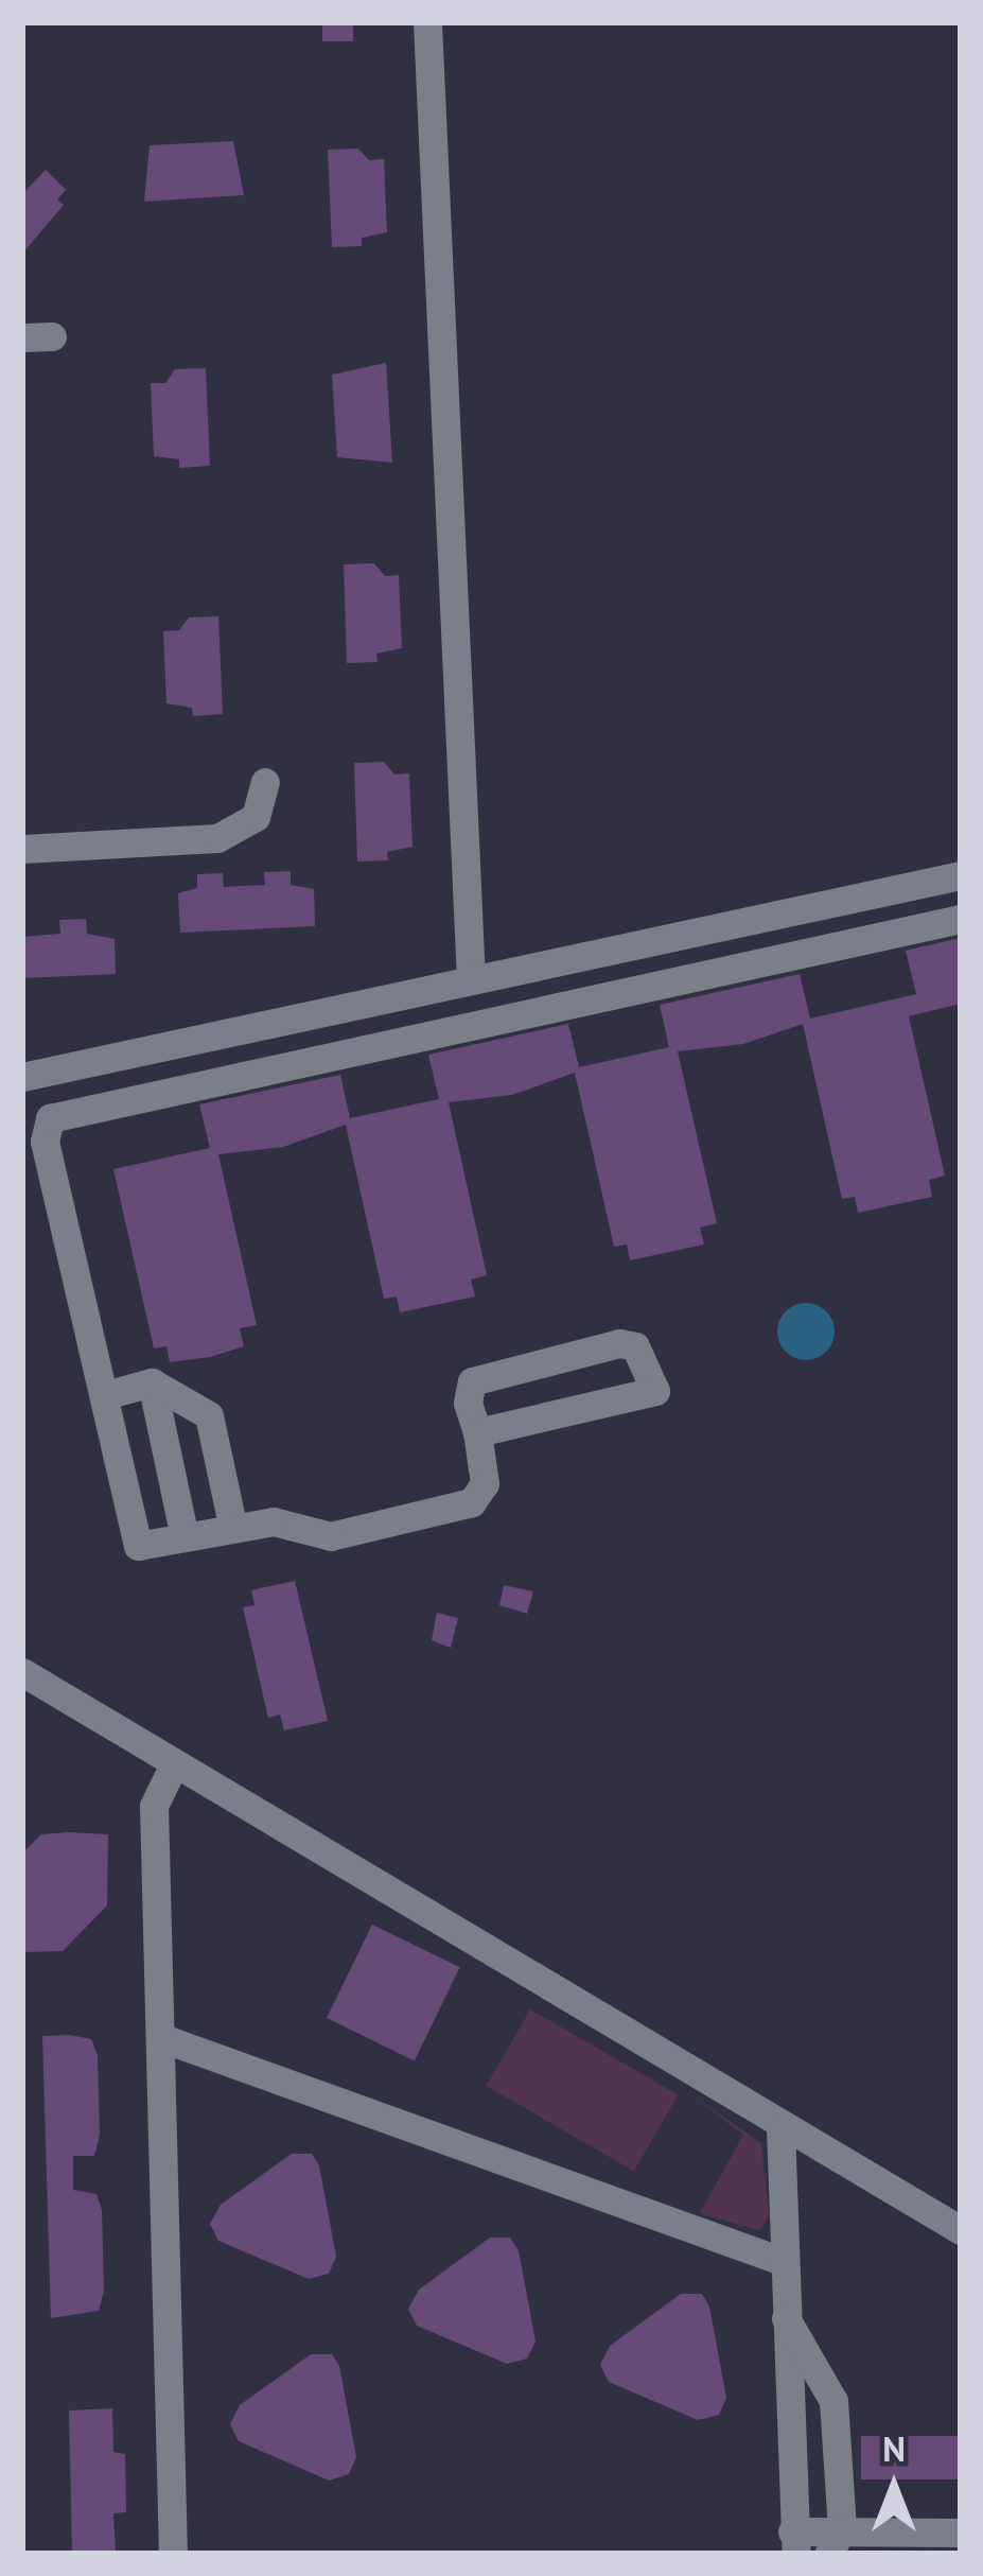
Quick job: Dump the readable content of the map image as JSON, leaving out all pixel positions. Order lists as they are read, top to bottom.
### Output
{
  "north": "top"
}
